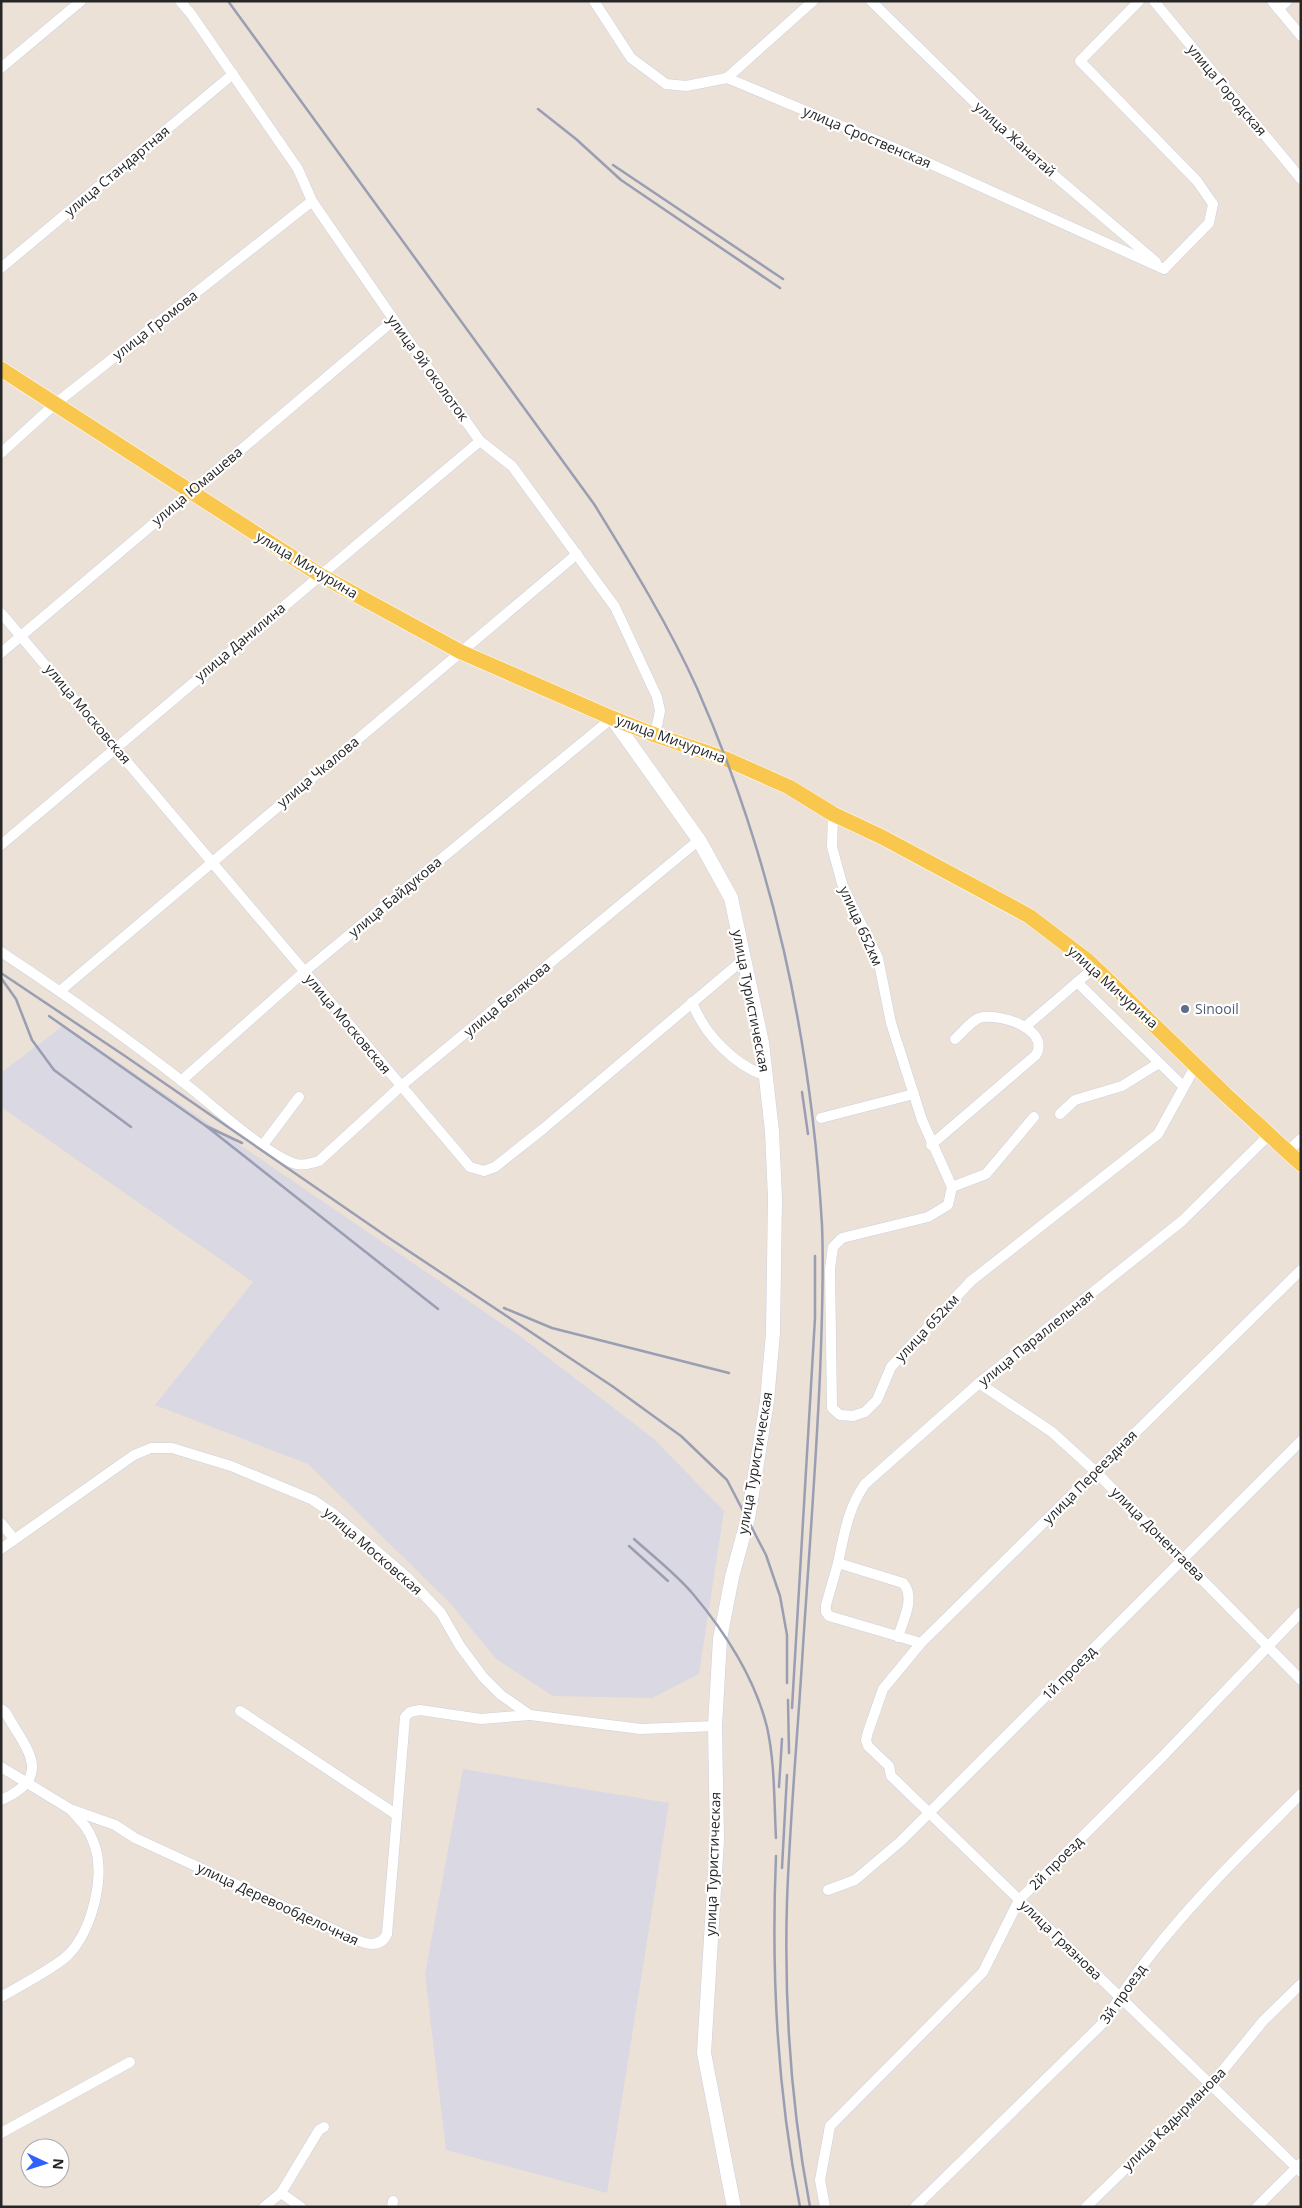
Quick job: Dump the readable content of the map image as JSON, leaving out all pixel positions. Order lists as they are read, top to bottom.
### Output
{
  "streets": {
    "main road": ["улица Мичурина"],
    "street": [
      "улица Городская",
      "улица Сроственская",
      "улица Жанатай",
      "улица Стандартная",
      "улица Громова",
      "улица 9й околоток",
      "улица Юмашева",
      "улица Данилина",
      "улица Московская",
      "улица Чкалова",
      "улица Байдукова",
      "улица 652км",
      "улица Белякова",
      "улица Туристическая",
      "улица Параллельная",
      "улица Переездная",
      "улица Донентаева",
      "1й проезд",
      "2й проезд",
      "улица Деревообделочная",
      "улица Грязнова",
      "3й проезд",
      "улица Кадырманова"
    ]
  },
  "crossings": [
    ["улица Сроственская", "улица Жанатай"],
    ["улица Стандартная", "улица 9й околоток"],
    ["улица Громова", "улица 9й околоток"],
    ["улица Громова", "улица Мичурина"],
    ["улица 9й околоток", "улица Юмашева"],
    ["улица 9й околоток", "улица Мичурина"],
    ["улица 9й околоток", "улица Данилина"],
    ["улица 9й околоток", "улица Чкалова"],
    ["улица Юмашева", "улица Мичурина"],
    ["улица Юмашева", "улица Московская"],
    ["улица Мичурина", "улица Данилина"],
    ["улица Мичурина", "улица Чкалова"],
    ["улица Мичурина", "улица Байдукова"],
    ["улица Мичурина", "улица 652км"],
    ["улица Мичурина", "улица Туристическая"],
    ["улица Мичурина", "улица Параллельная"],
    ["улица Данилина", "улица Московская"],
    ["улица Московская", "улица Чкалова"],
    ["улица Московская", "улица Байдукова"],
    ["улица Московская", "улица Белякова"],
    ["улица Московская", "улица Туристическая"],
    ["улица Московская", "улица Деревообделочная"],
    ["улица Байдукова", "улица Туристическая"],
    ["улица Белякова", "улица Туристическая"],
    ["улица Параллельная", "улица Донентаева"],
    ["улица Переездная", "улица Донентаева"],
    ["улица Переездная", "улица Грязнова"],
    ["улица Донентаева", "1й проезд"],
    ["улица Донентаева", "2й проезд"],
    ["1й проезд", "улица Грязнова"],
    ["2й проезд", "улица Грязнова"],
    ["улица Грязнова", "3й проезд"],
    ["улица Грязнова", "улица Кадырманова"]
  ],
  "places": ["Sinooil"],
  "north": "right"
}
